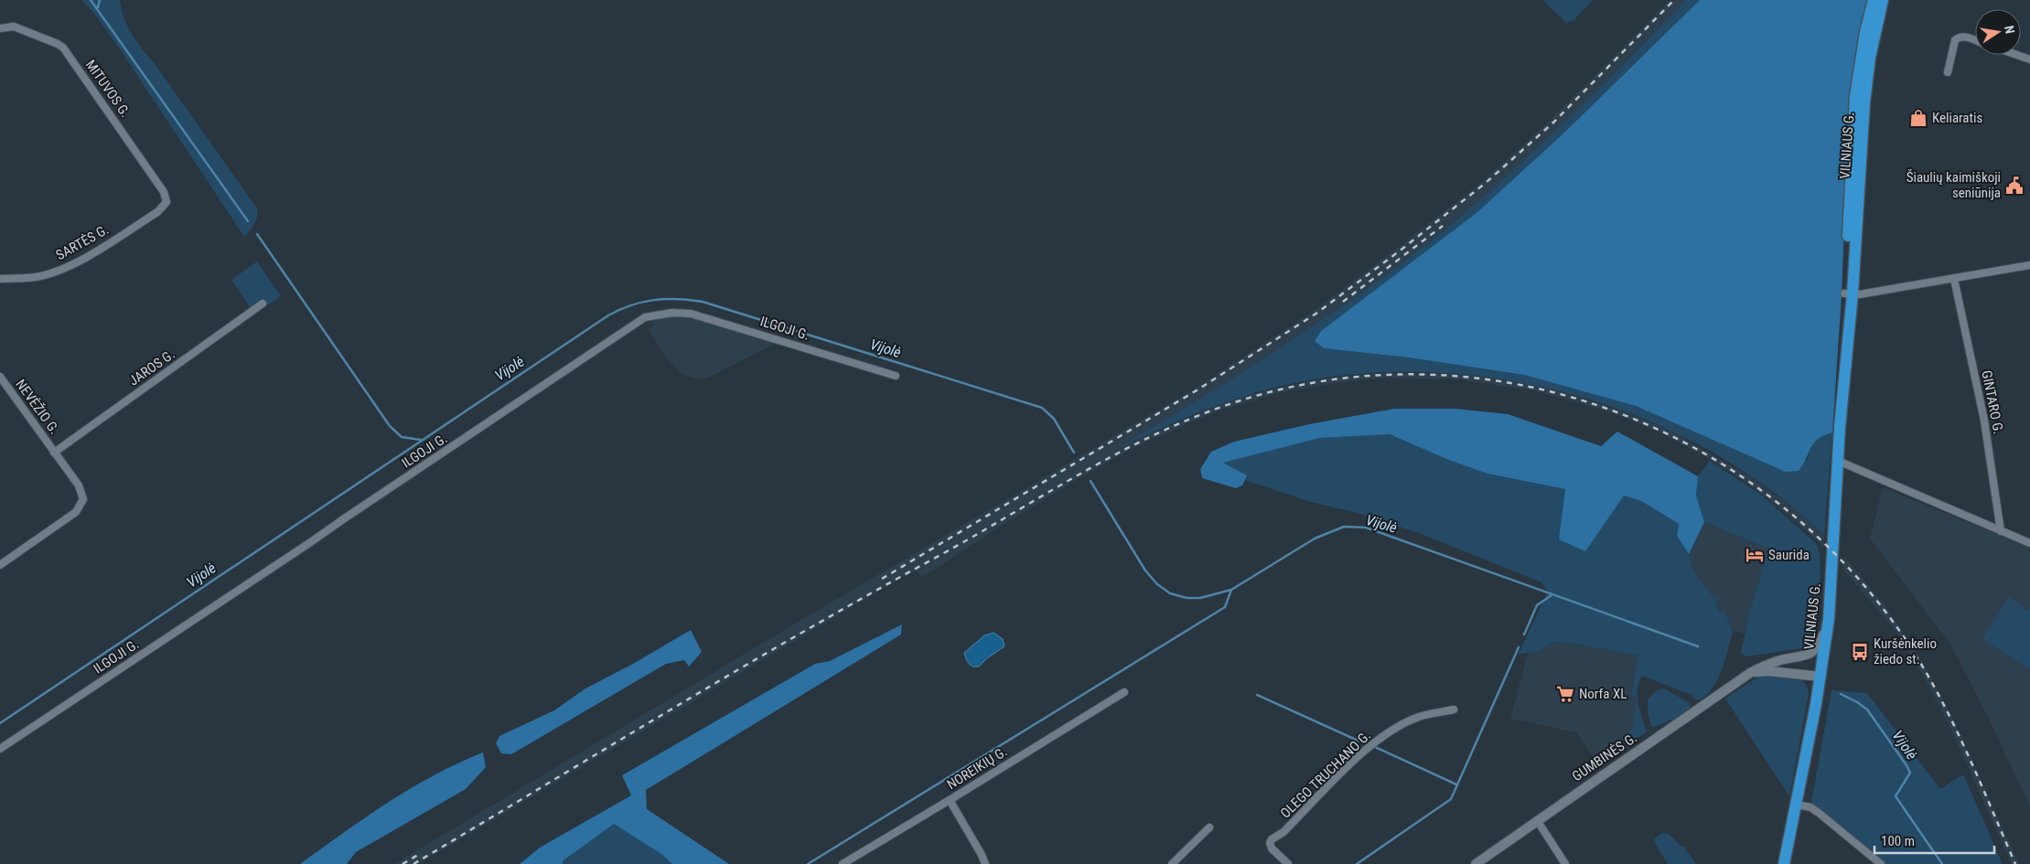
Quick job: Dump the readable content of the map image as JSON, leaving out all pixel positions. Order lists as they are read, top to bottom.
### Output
{
  "streets": {
    "highway": ["VILNIAUS G."],
    "main road": ["GUMBINĖS G."],
    "street": [
      "MITUVOS G.",
      "SARTĖS G.",
      "ILGOJI G.",
      "JAROS G.",
      "GINTARO G.",
      "NEVĖŽIO G.",
      "NOREIKIŲ G.",
      "OLEGO TRUCHANO G."
    ]
  },
  "crossings": [
    ["MITUVOS G.", "SARTĖS G."],
    ["VILNIAUS G.", "GUMBINĖS G."],
    ["JAROS G.", "NEVĖŽIO G."]
  ],
  "water": ["Vijolė"],
  "places": {
    "shop": ["Keliaratis"],
    "public building": ["Šiaulių kaimiškoji seniūnija"],
    "hotel": ["Saurida"],
    "bus stop": ["Kuršėnkelio žiedo st."],
    "supermarket": ["Norfa XL"]
  },
  "scale_bar": "100 m",
  "north": "right"
}
